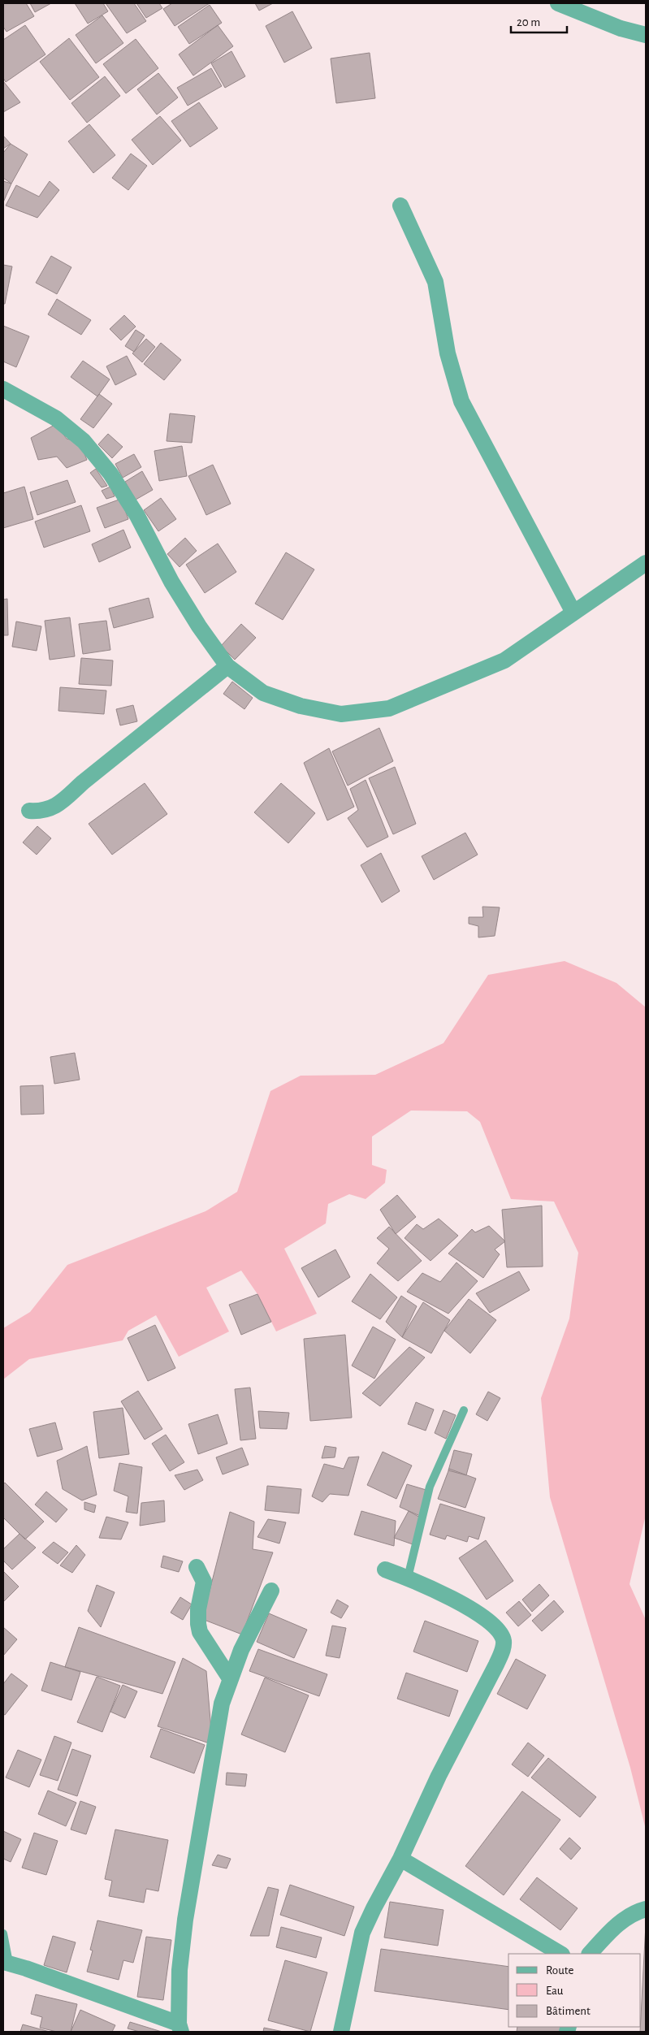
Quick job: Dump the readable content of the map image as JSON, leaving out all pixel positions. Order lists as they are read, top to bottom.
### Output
{
  "legend": ["Route", "Eau", "Bâtiment"],
  "scale_bar": "20 m"
}
